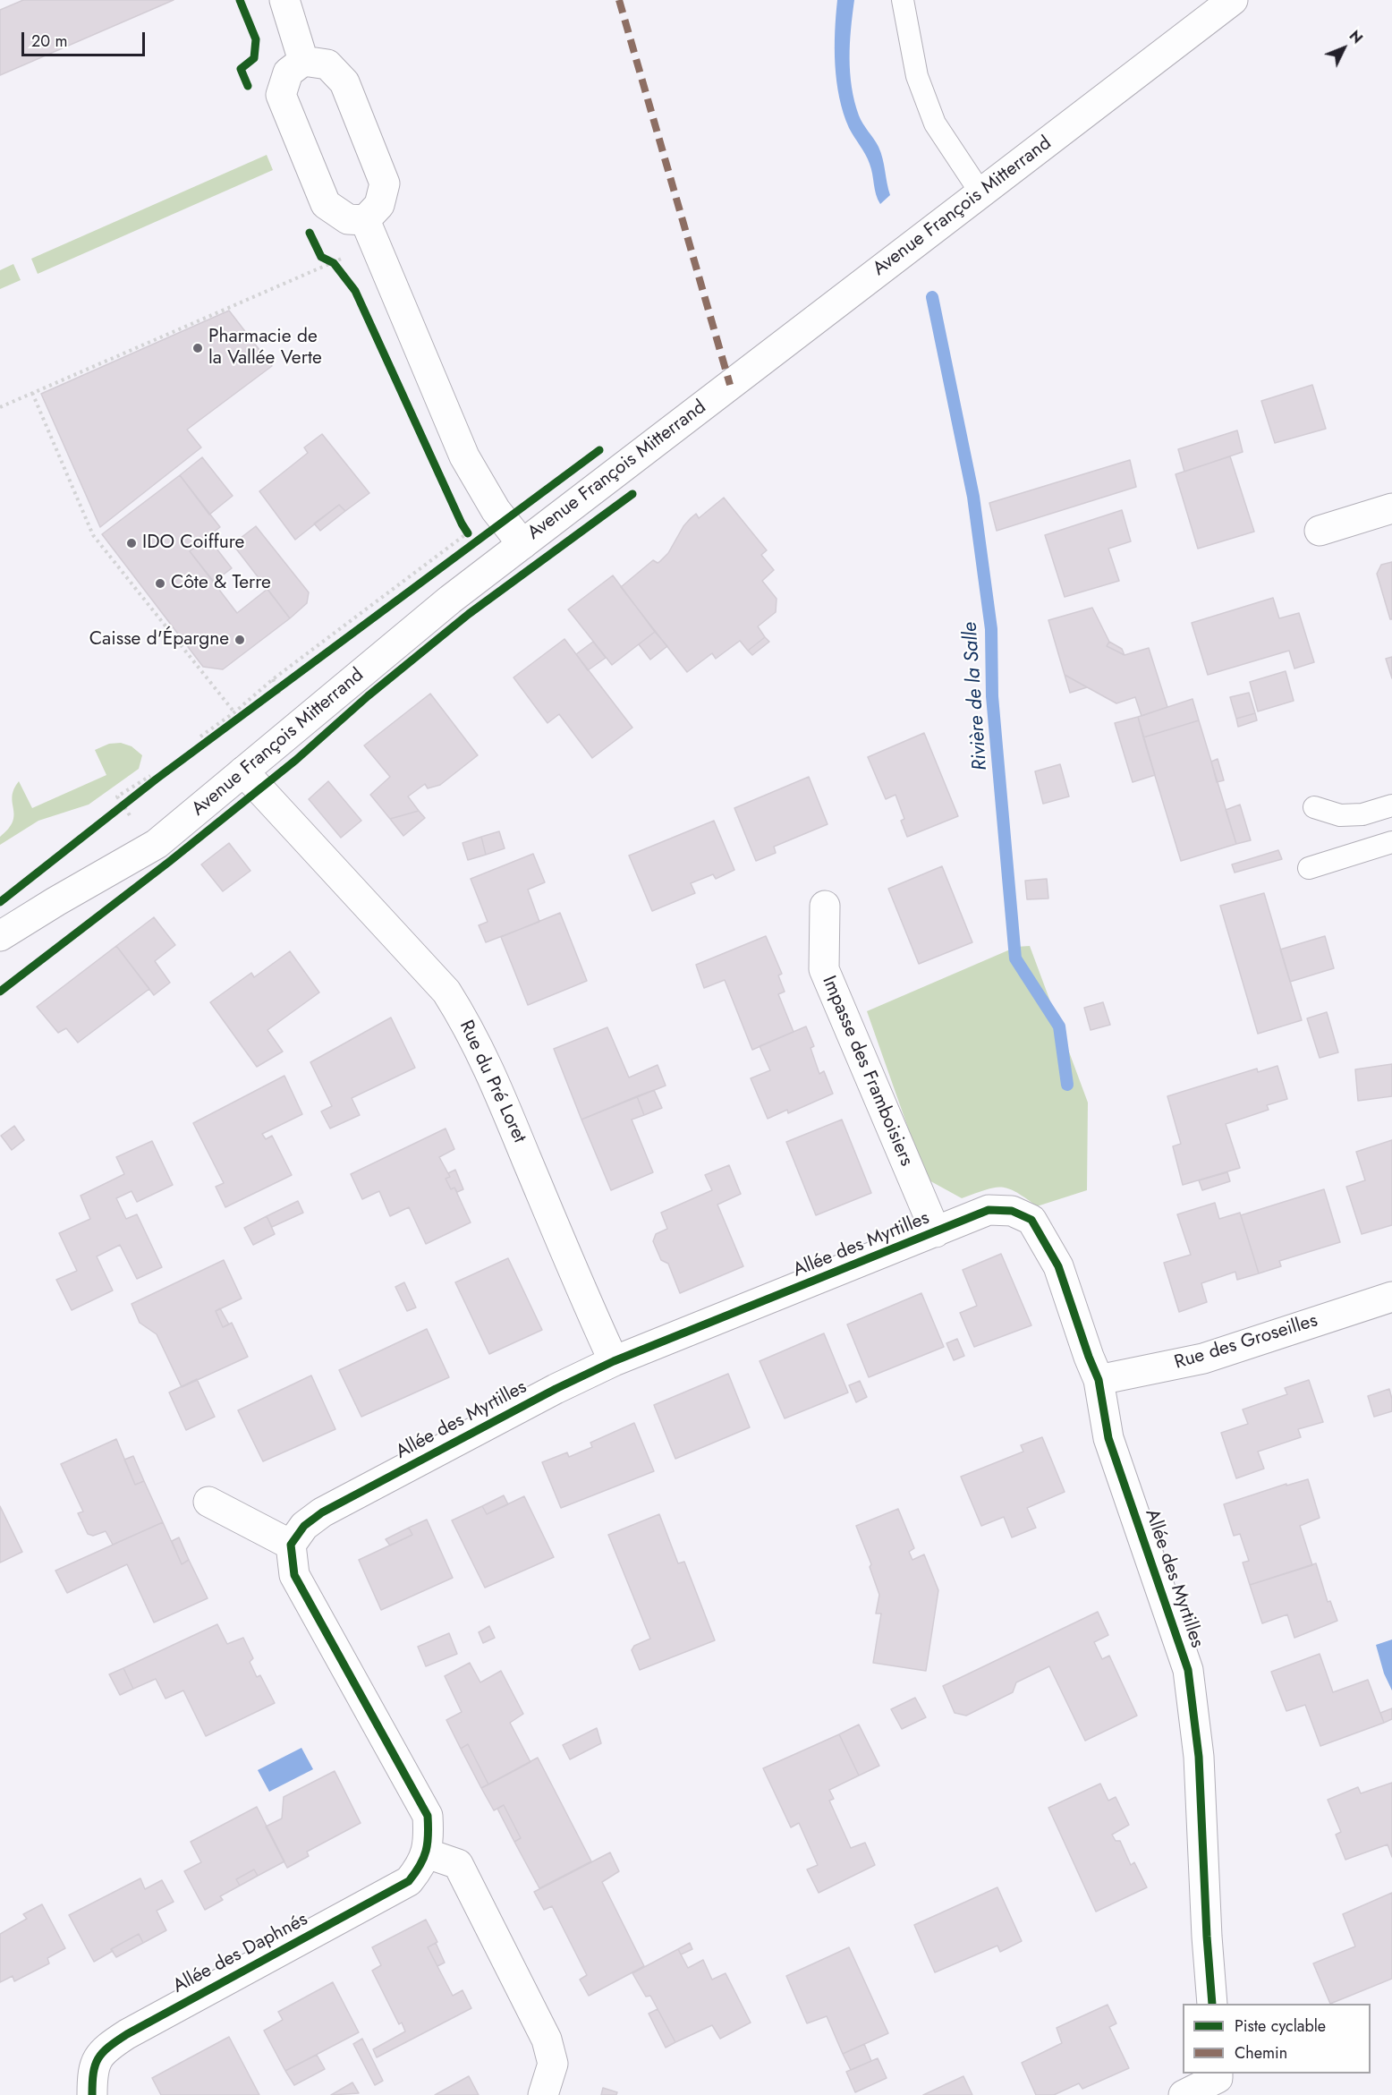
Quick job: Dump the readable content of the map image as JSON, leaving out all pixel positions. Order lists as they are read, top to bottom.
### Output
{
  "streets": {
    "street": [
      "Avenue François Mitterrand",
      "Impasse des Framboisiers",
      "Rue du Pré Loret",
      "Allée des Myrtilles",
      "Rue des Groseilles",
      "Allée des Daphnés"
    ]
  },
  "crossings": [
    ["Avenue François Mitterrand", "Rue du Pré Loret"],
    ["Impasse des Framboisiers", "Allée des Myrtilles"],
    ["Rue du Pré Loret", "Allée des Myrtilles"],
    ["Allée des Myrtilles", "Rue des Groseilles"]
  ],
  "water": ["Rivière de la Salle"],
  "places": [
    "Pharmacie de la Vallée Verte",
    "IDO Coiffure",
    "Côte & Terre",
    "Caisse d'Épargne"
  ],
  "legend": ["Piste cyclable", "Chemin"],
  "scale_bar": "20 m",
  "north": "top right"
}
